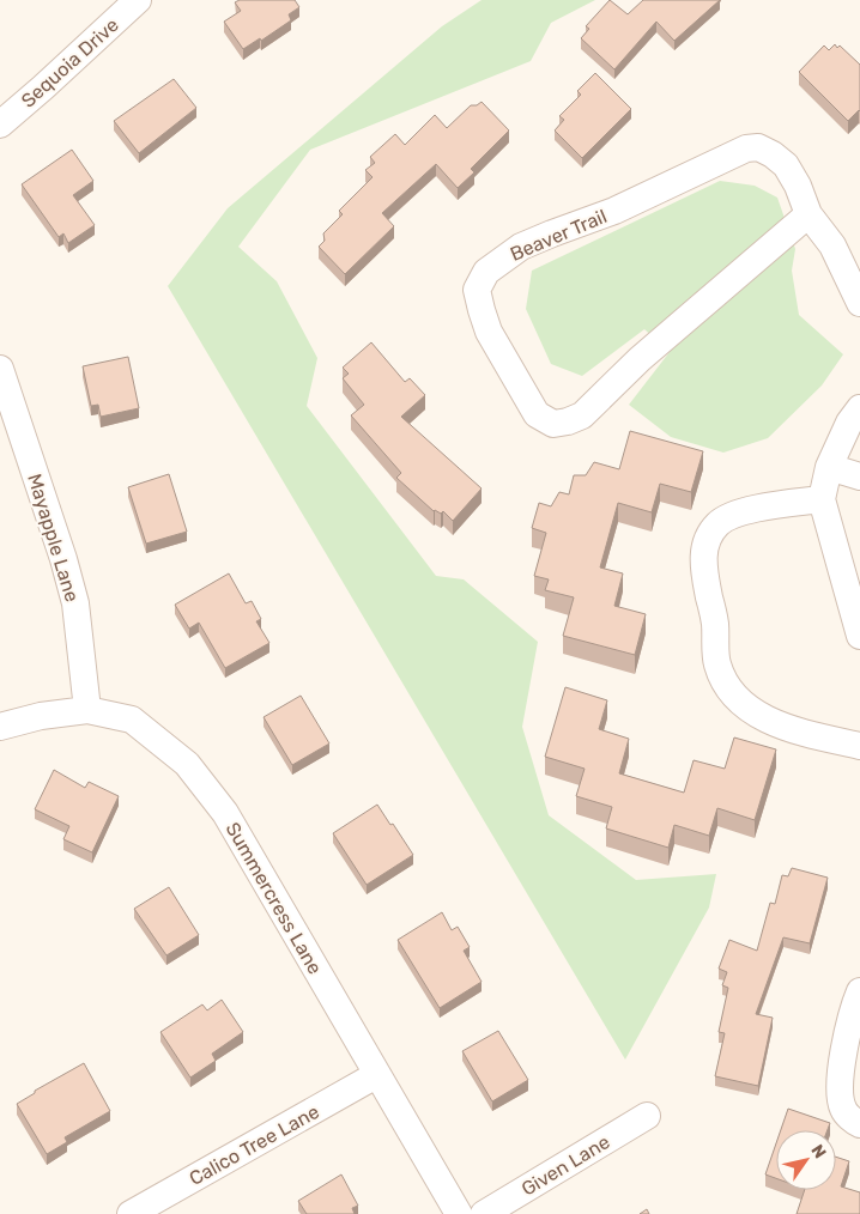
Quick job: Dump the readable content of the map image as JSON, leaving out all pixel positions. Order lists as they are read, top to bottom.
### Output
{
  "streets": {
    "street": [
      "Sequoia Drive",
      "Beaver Trail",
      "Mayapple Lane",
      "Summercress Lane",
      "Calico Tree Lane",
      "Given Lane"
    ]
  },
  "crossings": [
    ["Mayapple Lane", "Summercress Lane"],
    ["Summercress Lane", "Calico Tree Lane"]
  ],
  "north": "top right"
}
